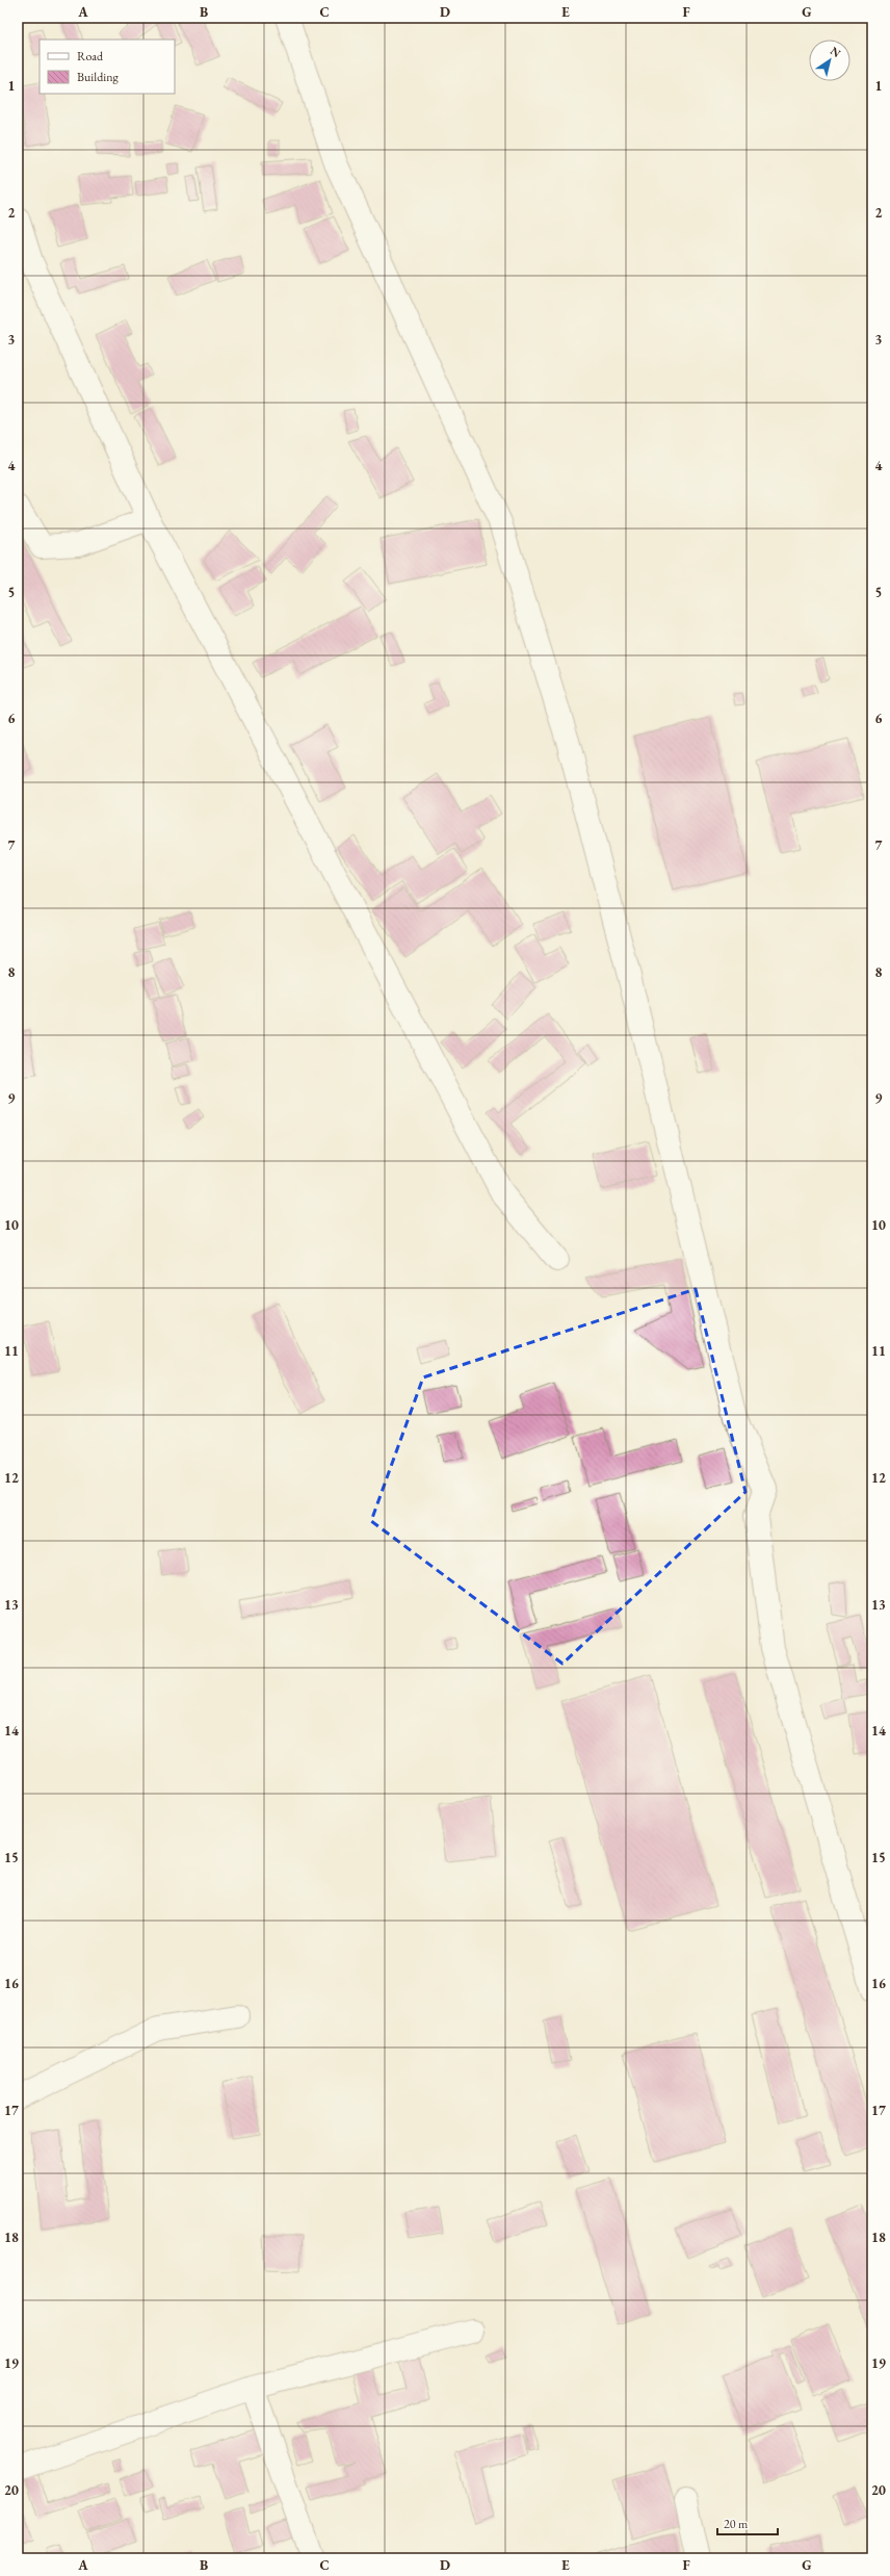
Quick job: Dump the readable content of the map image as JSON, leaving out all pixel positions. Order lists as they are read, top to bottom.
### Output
{
  "legend": ["Road", "Building"],
  "scale_bar": "20 m",
  "north": "top right",
  "grid": {
    "columns": [
      "A",
      "B",
      "C",
      "D",
      "E",
      "F",
      "G"
    ],
    "rows": [
      "1",
      "2",
      "3",
      "4",
      "5",
      "6",
      "7",
      "8",
      "9",
      "10",
      "11",
      "12",
      "13",
      "14",
      "15",
      "16",
      "17",
      "18",
      "19",
      "20"
    ]
  }
}
